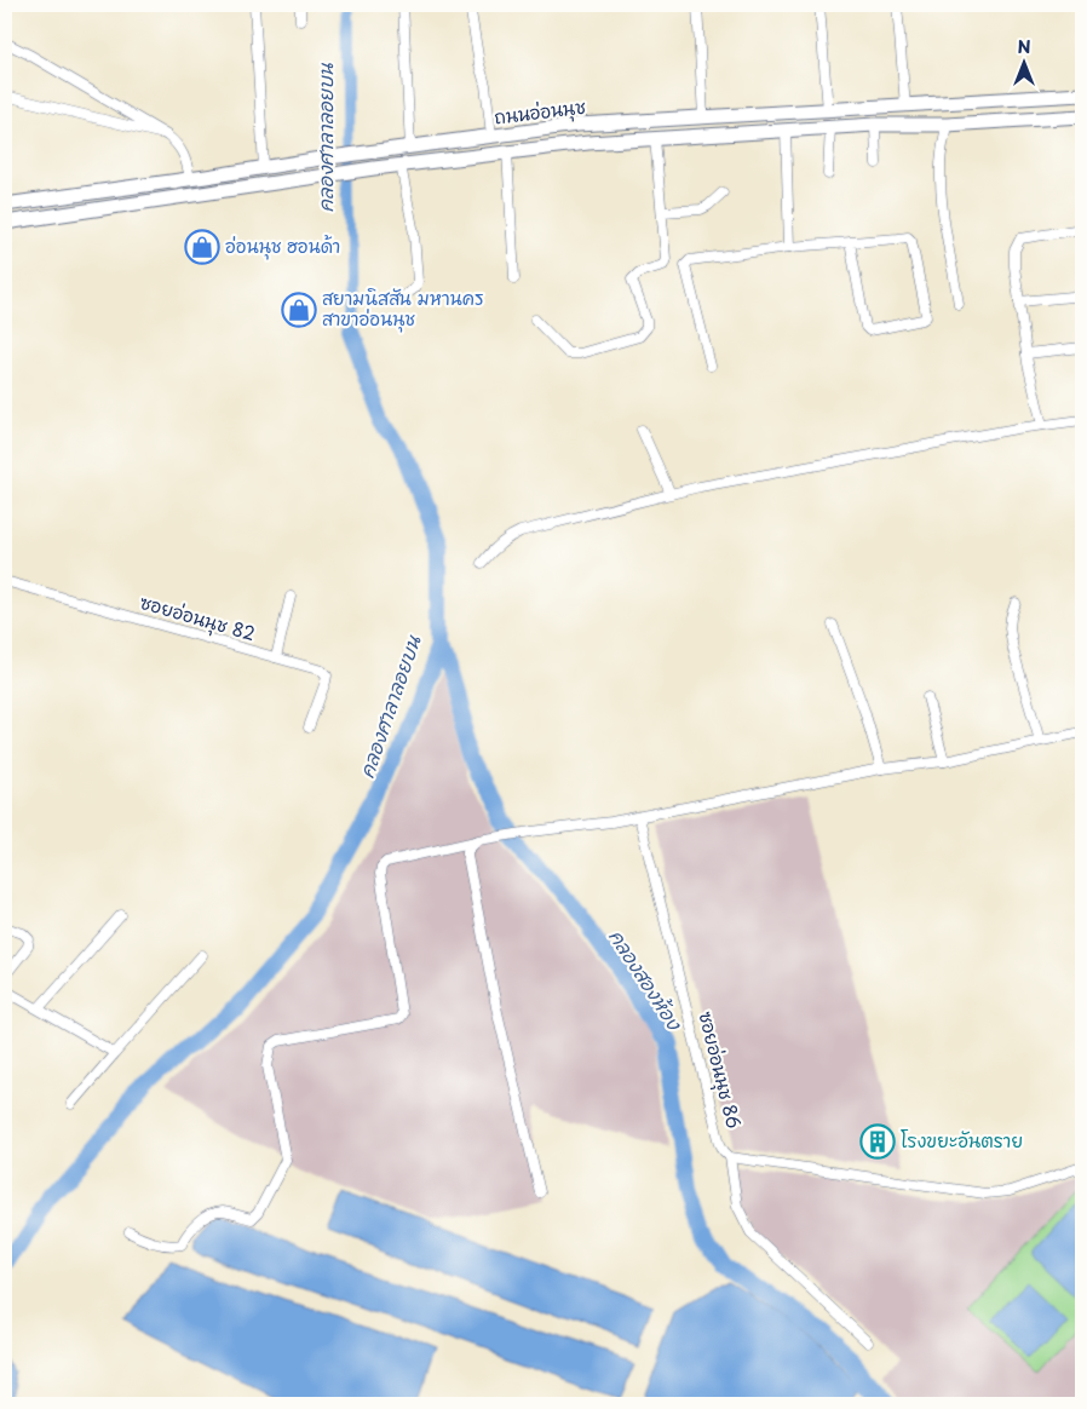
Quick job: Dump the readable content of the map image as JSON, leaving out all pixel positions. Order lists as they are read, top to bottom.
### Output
{
  "streets": {
    "main road": ["ถนนอ่อนนุช"],
    "street": ["ซอยอ่อนนุช 82", "ซอยอ่อนนุช 86"]
  },
  "water": ["คลองศาลาลอยบน", "คลองสองห้อง"],
  "places": {
    "shop": ["อ่อนนุช ฮอนด้า", "สยามนิสสัน มหานคร สาขาอ่อนนุช"],
    "building": ["โรงขยะอันตราย"]
  },
  "north": "top"
}
